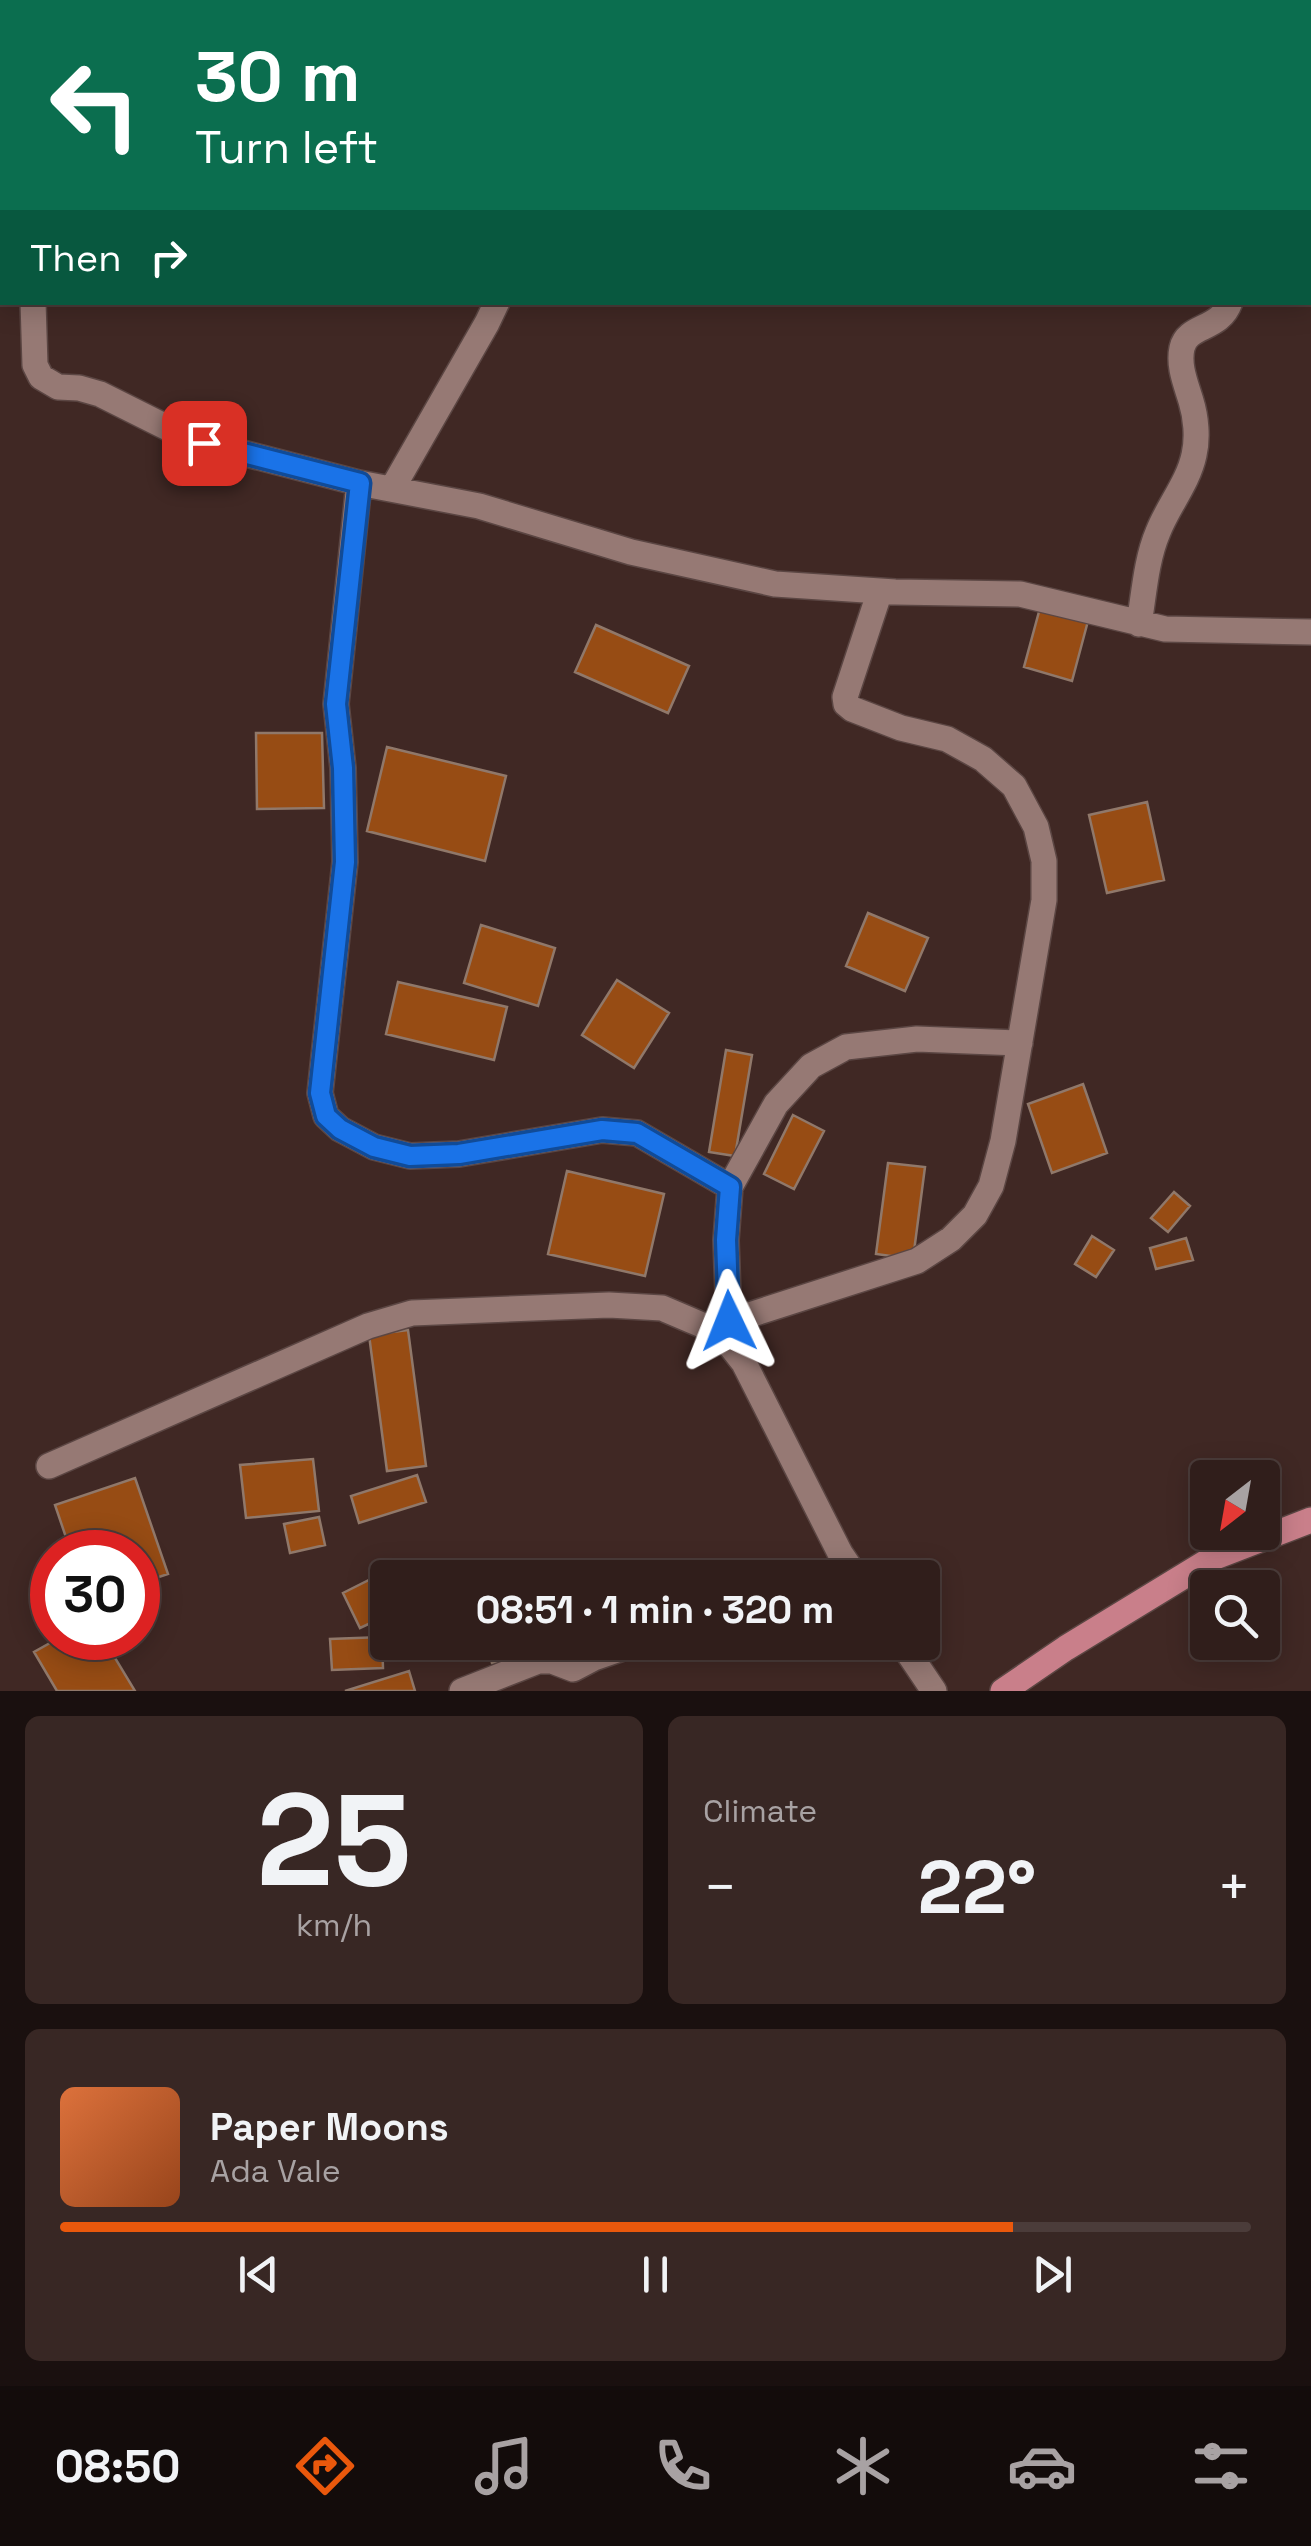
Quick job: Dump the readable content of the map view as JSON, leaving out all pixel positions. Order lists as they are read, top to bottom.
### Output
{
  "north": "bottom left",
  "page": {
    "turn": ["30 m", "Turn left"],
    "then": "Then",
    "limit": "30",
    "trip": "08:51 · 1 min · 320 m",
    "tile": [
      ["25", "km/h"],
      "Climate"
    ],
    "heat": ["−", "22°", "+"],
    "song": ["Paper Moons", "Ada Vale"],
    "tabs": "08:50"
  }
}
